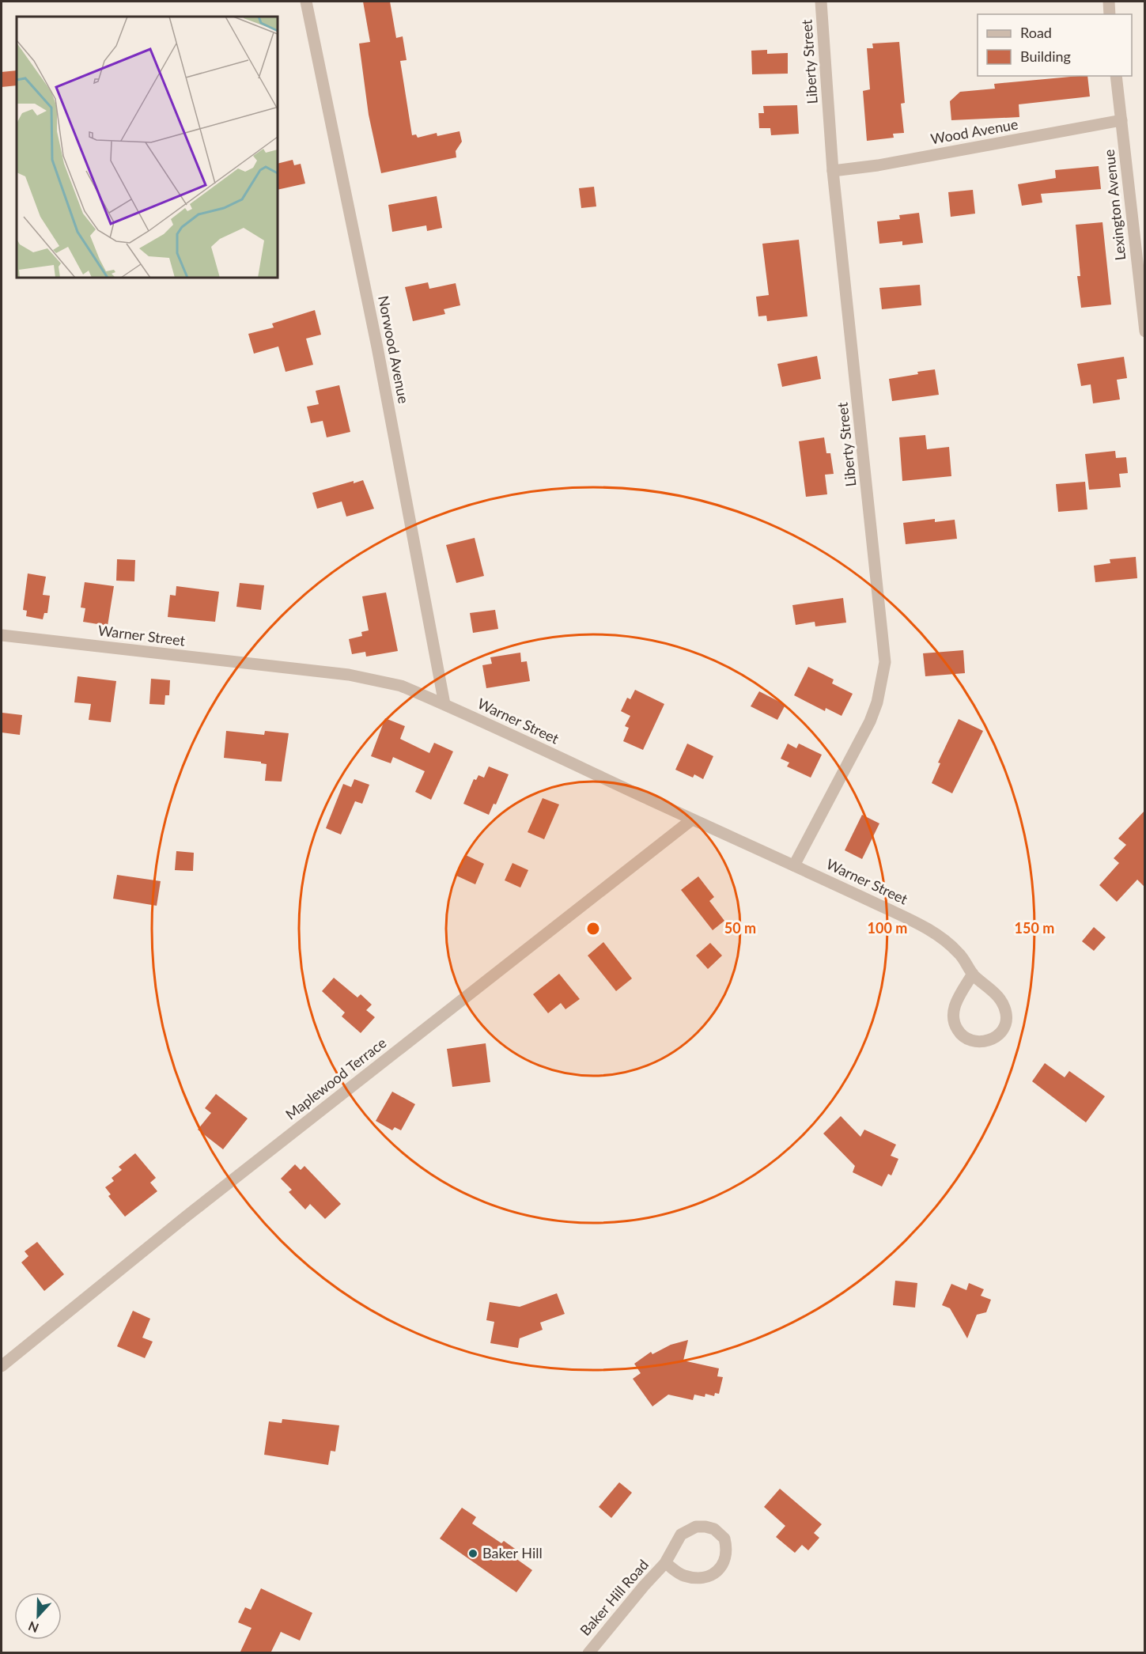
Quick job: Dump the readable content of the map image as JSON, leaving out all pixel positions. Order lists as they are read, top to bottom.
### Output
{
  "streets": {
    "street": [
      "Liberty Street",
      "Wood Avenue",
      "Lexington Avenue",
      "Norwood Avenue",
      "Warner Street",
      "Maplewood Terrace",
      "Baker Hill Road"
    ]
  },
  "crossings": [
    ["Liberty Street", "Wood Avenue"],
    ["Liberty Street", "Warner Street"],
    ["Wood Avenue", "Lexington Avenue"],
    ["Norwood Avenue", "Warner Street"],
    ["Warner Street", "Maplewood Terrace"]
  ],
  "places": ["Baker Hill"],
  "legend": ["Road", "Building"],
  "north": "bottom",
  "rings": ["50 m", "100 m", "150 m"]
}
